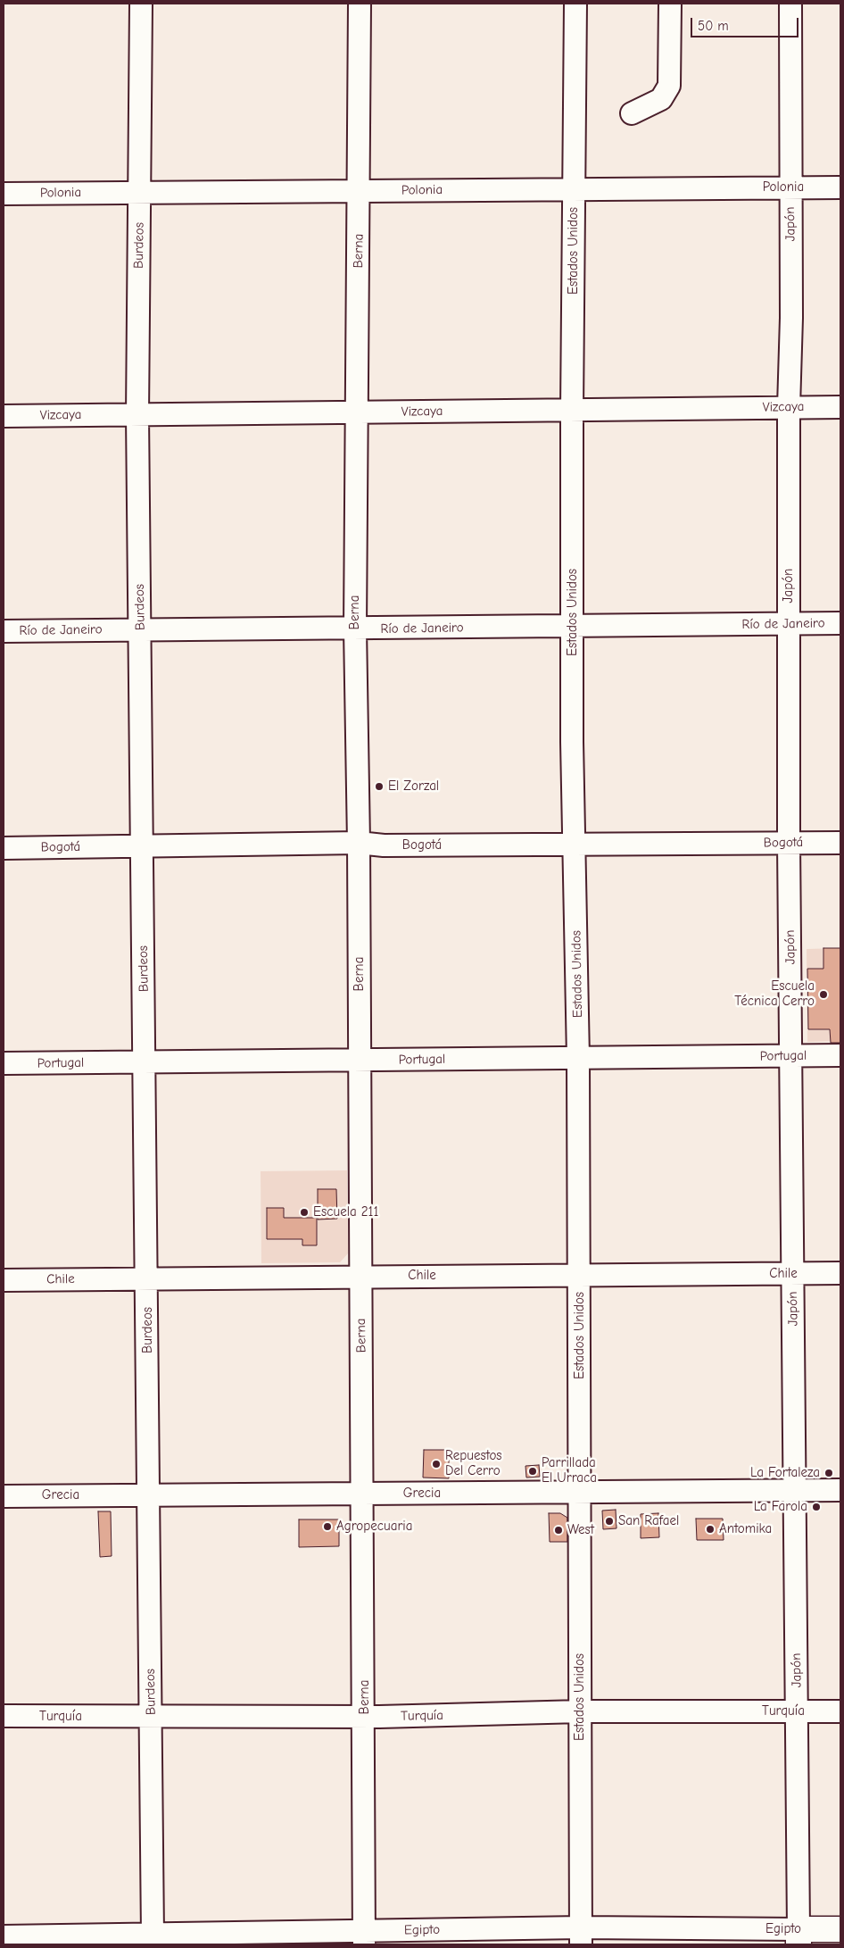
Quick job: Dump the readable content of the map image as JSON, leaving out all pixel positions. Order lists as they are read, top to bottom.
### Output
{
  "streets": {
    "main road": ["Egipto"],
    "street": [
      "Polonia",
      "Japón",
      "Burdeos",
      "Berna",
      "Estados Unidos",
      "Vizcaya",
      "Río de Janeiro",
      "Bogotá",
      "Portugal",
      "Chile",
      "Grecia",
      "Turquía"
    ]
  },
  "crossings": [
    ["Polonia", "Japón"],
    ["Polonia", "Burdeos"],
    ["Polonia", "Berna"],
    ["Polonia", "Estados Unidos"],
    ["Japón", "Vizcaya"],
    ["Japón", "Río de Janeiro"],
    ["Japón", "Bogotá"],
    ["Japón", "Portugal"],
    ["Japón", "Chile"],
    ["Japón", "Grecia"],
    ["Japón", "Turquía"],
    ["Japón", "Egipto"],
    ["Burdeos", "Vizcaya"],
    ["Burdeos", "Río de Janeiro"],
    ["Burdeos", "Bogotá"],
    ["Burdeos", "Portugal"],
    ["Burdeos", "Chile"],
    ["Burdeos", "Grecia"],
    ["Burdeos", "Turquía"],
    ["Burdeos", "Egipto"],
    ["Berna", "Vizcaya"],
    ["Berna", "Río de Janeiro"],
    ["Berna", "Bogotá"],
    ["Berna", "Portugal"],
    ["Berna", "Chile"],
    ["Berna", "Grecia"],
    ["Berna", "Turquía"],
    ["Berna", "Egipto"],
    ["Estados Unidos", "Vizcaya"],
    ["Estados Unidos", "Río de Janeiro"],
    ["Estados Unidos", "Bogotá"],
    ["Estados Unidos", "Portugal"],
    ["Estados Unidos", "Chile"],
    ["Estados Unidos", "Grecia"],
    ["Estados Unidos", "Turquía"],
    ["Estados Unidos", "Egipto"]
  ],
  "places": [
    "El Zorzal",
    "Escuela Técnica Cerro",
    "Escuela 211",
    "Repuestos Del Cerro",
    "Parrillada El Urraca",
    "La Fortaleza",
    "La Farola",
    "San Rafael",
    "Agropecuaria",
    "Antomika",
    "West"
  ],
  "scale_bar": "50 m"
}
